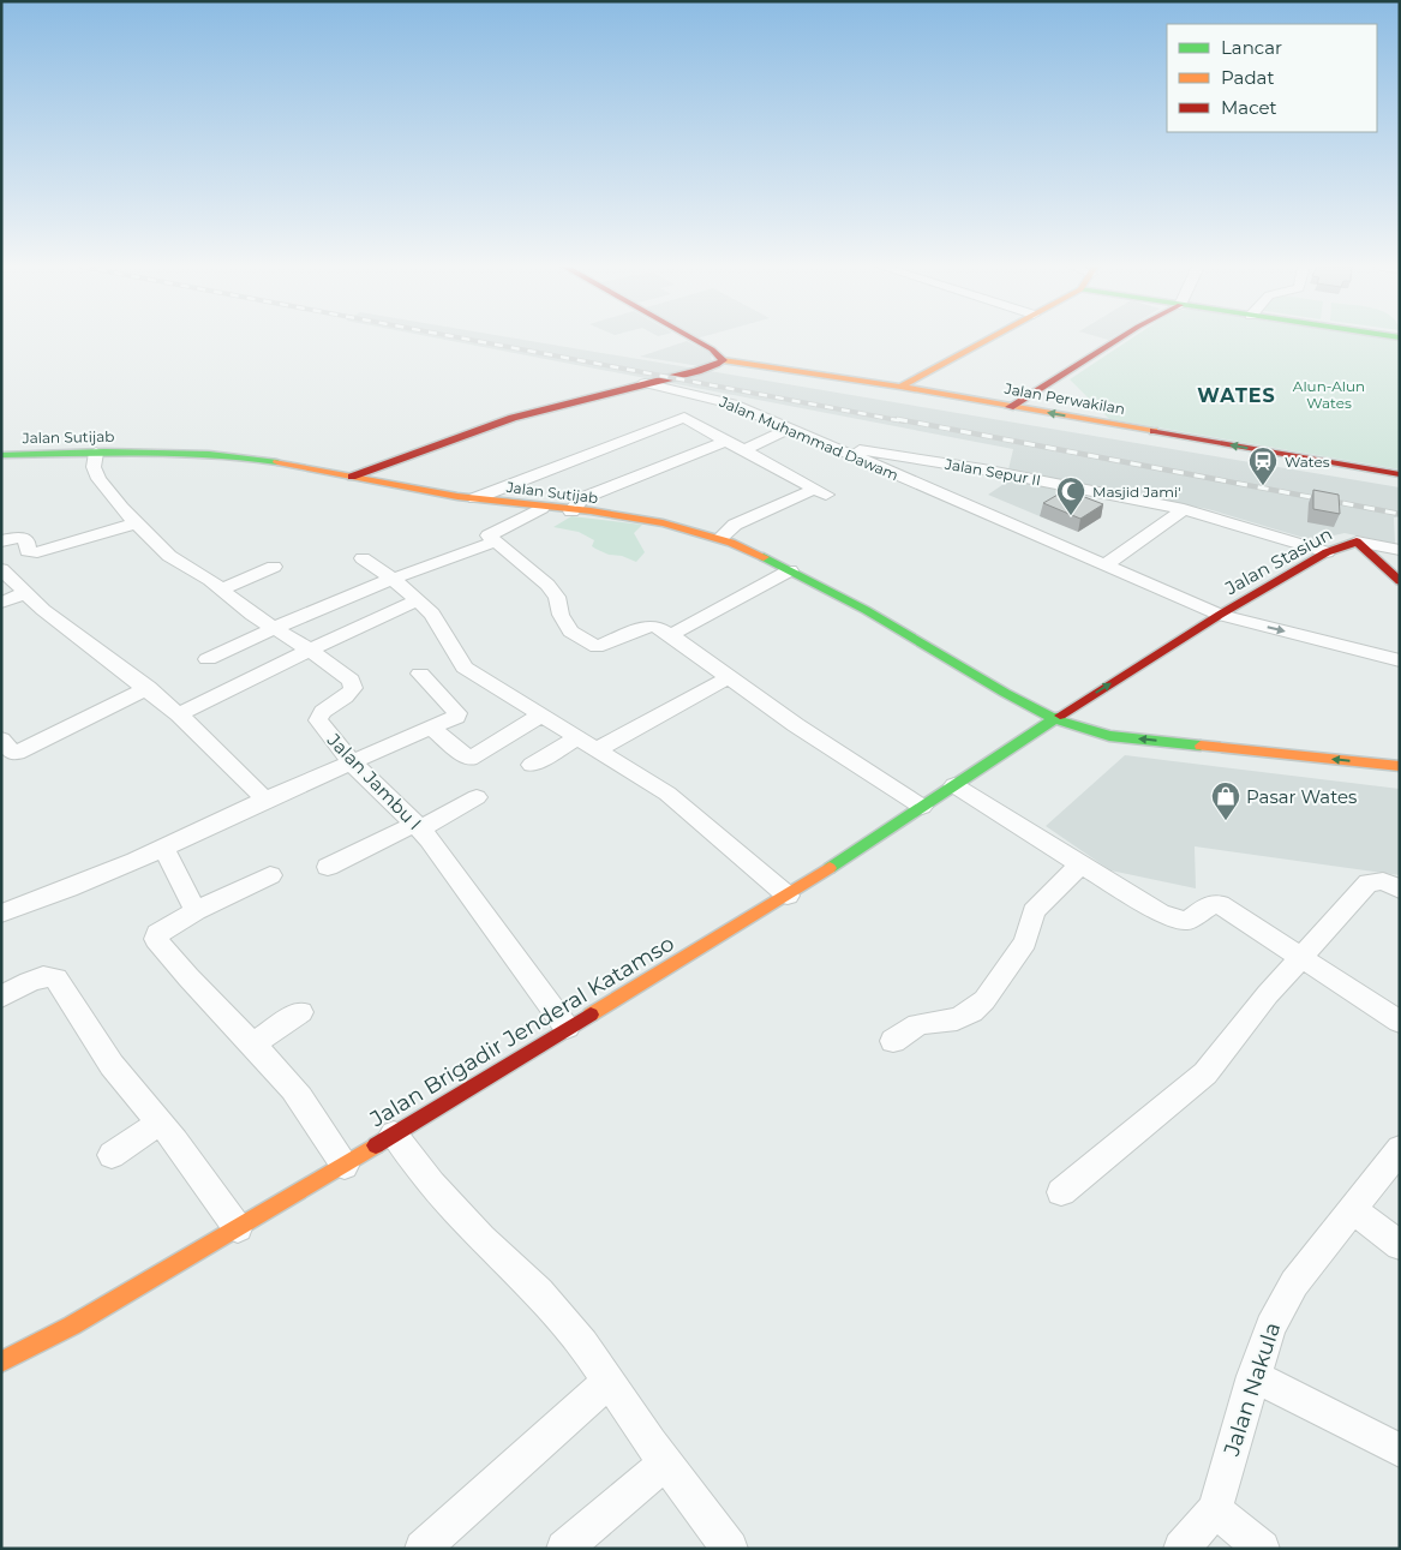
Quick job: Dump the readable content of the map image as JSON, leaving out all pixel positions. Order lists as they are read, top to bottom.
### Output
{
  "streets": {
    "main road": [
      "Jalan Perwakilan",
      "Jalan Sutijab",
      "Jalan Muhammad Dawam",
      "Jalan Stasiun",
      "Jalan Brigadir Jenderal Katamso"
    ],
    "street": ["Jalan Sepur II", "Jalan Jambu I", "Jalan Nakula"]
  },
  "crossings": [
    ["Jalan Sutijab", "Jalan Muhammad Dawam"],
    ["Jalan Sutijab", "Jalan Stasiun"],
    ["Jalan Sutijab", "Jalan Jambu I"],
    ["Jalan Sutijab", "Jalan Brigadir Jenderal Katamso"],
    ["Jalan Muhammad Dawam", "Jalan Sepur II"],
    ["Jalan Muhammad Dawam", "Jalan Stasiun"],
    ["Jalan Sepur II", "Jalan Stasiun"],
    ["Jalan Stasiun", "Jalan Brigadir Jenderal Katamso"],
    ["Jalan Jambu I", "Jalan Brigadir Jenderal Katamso"]
  ],
  "one_way": ["Jalan Perwakilan", "Jalan Stasiun"],
  "districts": ["WATES"],
  "parks": ["Alun-Alun Wates"],
  "places": {
    "station": ["Wates"],
    "mosque": ["Masjid Jami'"],
    "shop": ["Pasar Wates"]
  },
  "legend": ["Lancar", "Padat", "Macet"]
}
